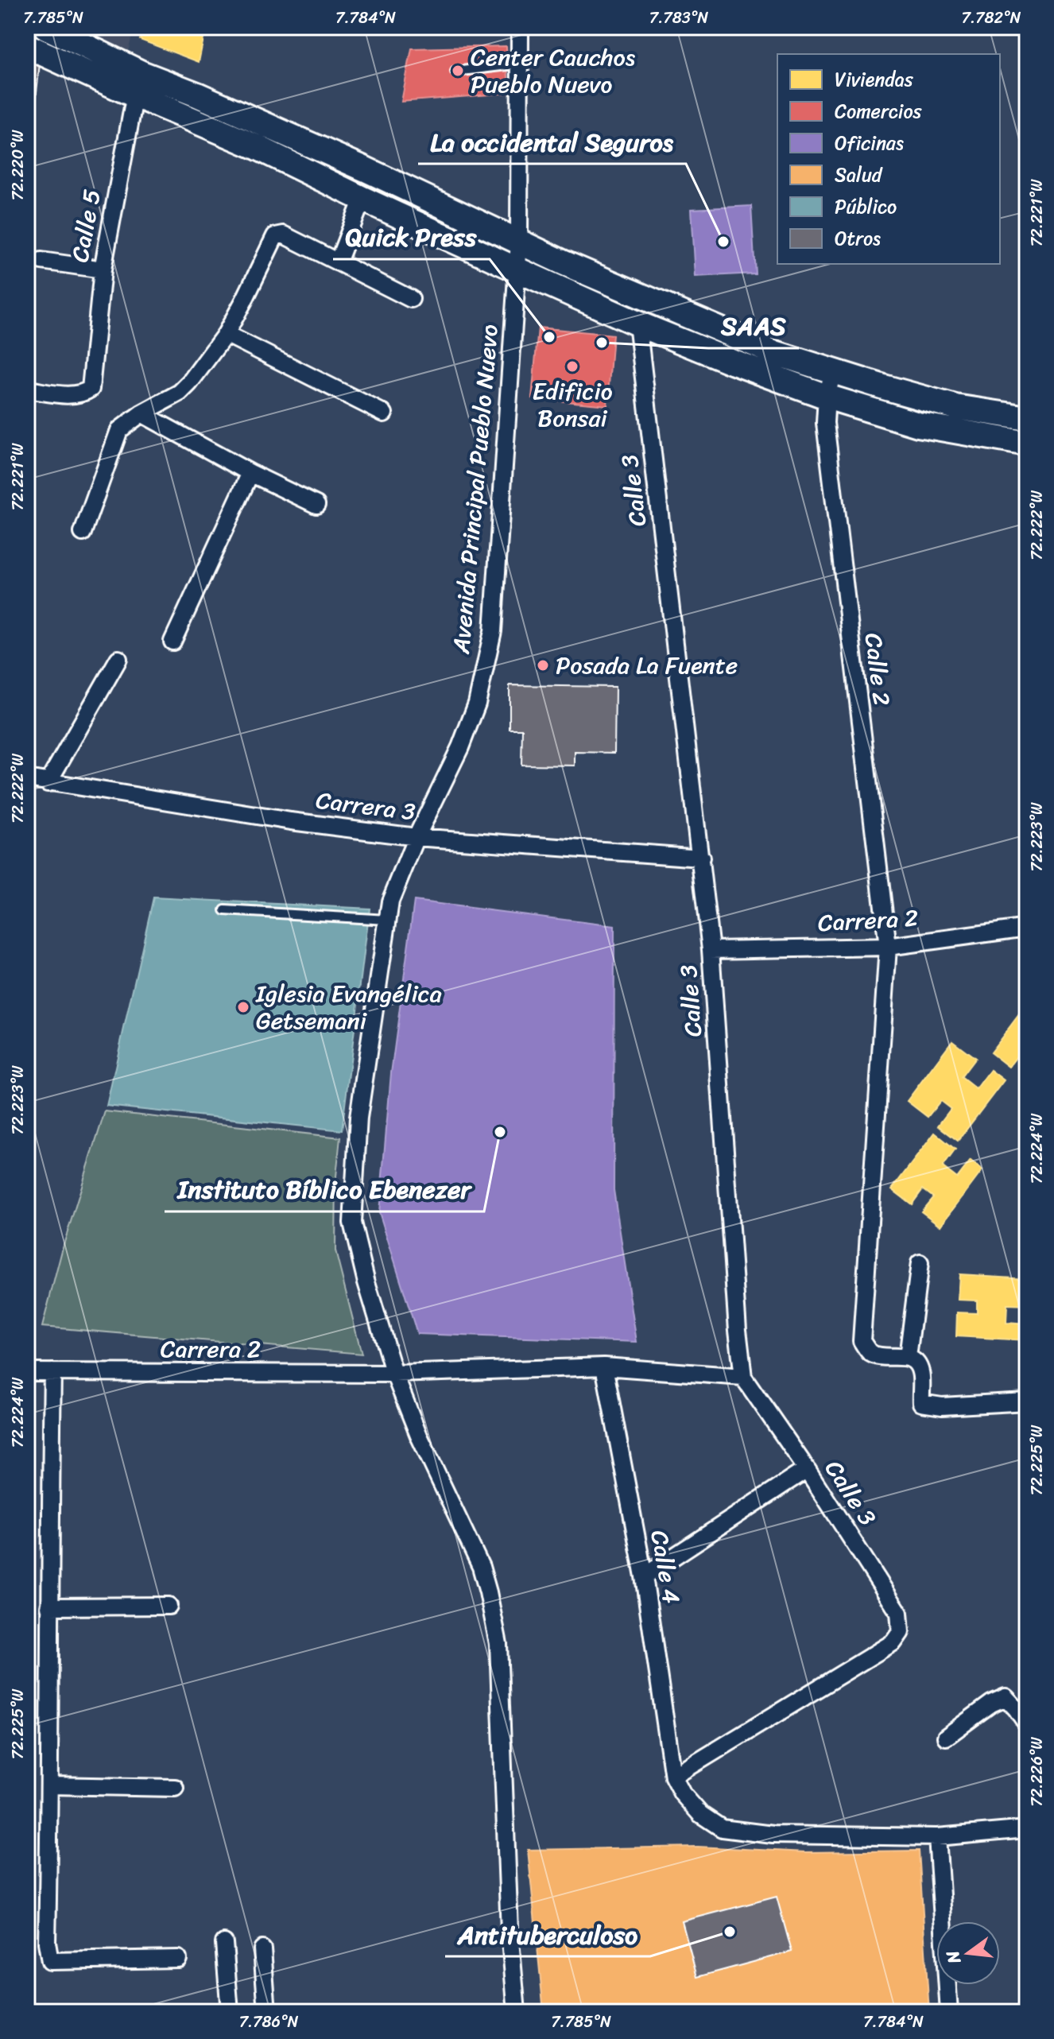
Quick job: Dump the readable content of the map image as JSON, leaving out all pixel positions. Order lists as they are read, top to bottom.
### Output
{
  "streets": {
    "street": [
      "Calle 5",
      "Avenida Principal Pueblo Nuevo",
      "Calle 3",
      "Calle 2",
      "Carrera 3",
      "Carrera 2",
      "Calle 4"
    ]
  },
  "crossings": [
    ["Avenida Principal Pueblo Nuevo", "Carrera 3"],
    ["Avenida Principal Pueblo Nuevo", "Carrera 2"],
    ["Calle 3", "Carrera 3"],
    ["Calle 3", "Carrera 2"],
    ["Calle 3", "Calle 4"],
    ["Calle 2", "Carrera 2"],
    ["Carrera 2", "Calle 4"]
  ],
  "places": [
    "Center Cauchos Pueblo Nuevo",
    "La occidental Seguros",
    "Quick Press",
    "SAAS",
    "Edificio Bonsai",
    "Posada La Fuente",
    "Iglesia Evangélica Getsemani",
    "Instituto Bíblico Ebenezer",
    "Antituberculoso"
  ],
  "legend": [
    "Viviendas",
    "Comercios",
    "Oficinas",
    "Salud",
    "Público",
    "Otros"
  ],
  "north": "left",
  "coordinates": [
    "7.785°N",
    "7.784°N",
    "7.783°N",
    "7.782°N",
    "72.220°W",
    "72.221°W",
    "72.222°W",
    "72.223°W",
    "72.224°W",
    "72.225°W",
    "72.226°W",
    "7.786°N"
  ]
}
